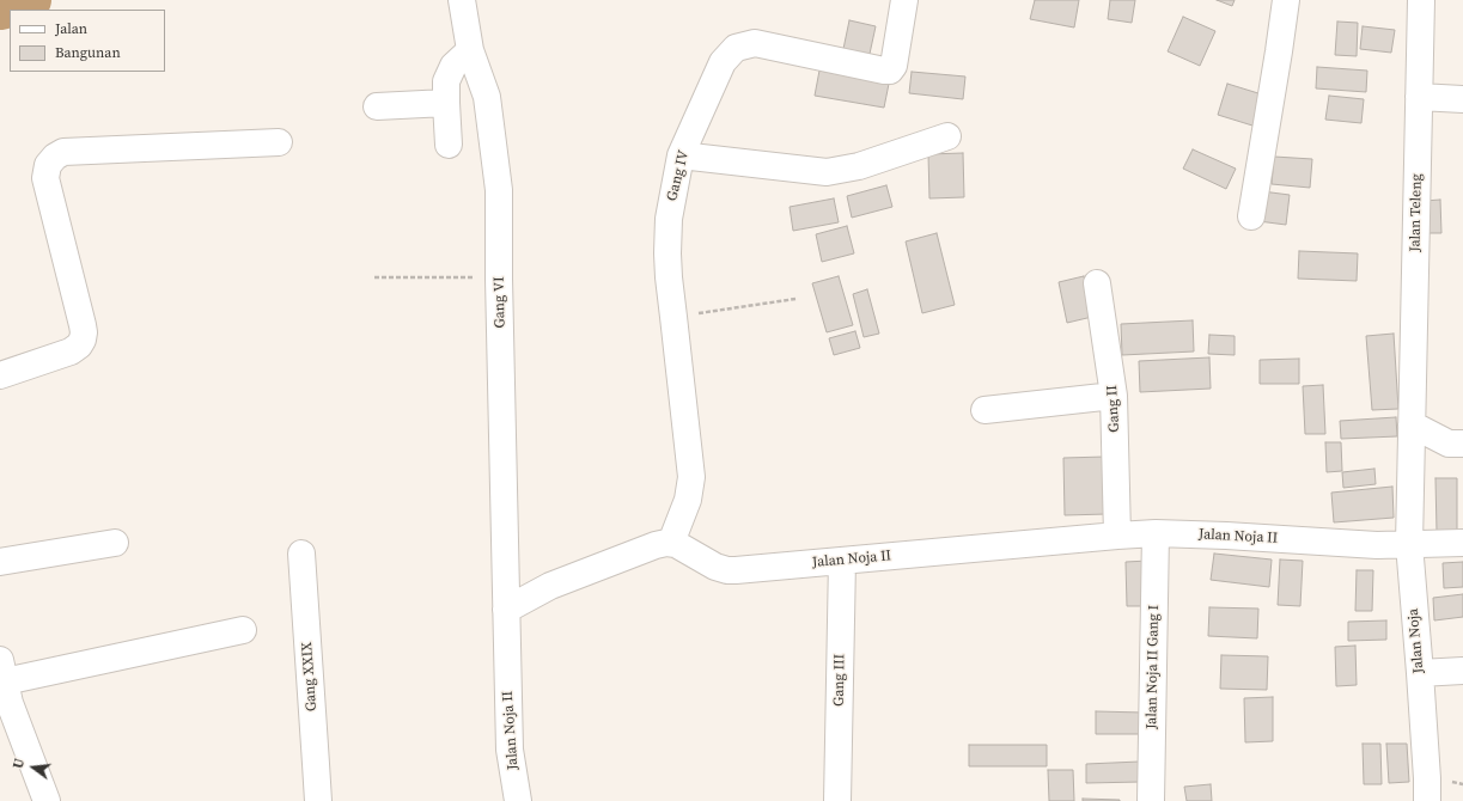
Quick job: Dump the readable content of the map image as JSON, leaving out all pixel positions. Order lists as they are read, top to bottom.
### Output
{
  "streets": {
    "street": [
      "Gang IV",
      "Jalan Teleng",
      "Gang VI",
      "Gang II",
      "Jalan Noja II",
      "Jalan Noja",
      "Jalan Noja II Gang I",
      "Gang XXIX",
      "Gang III"
    ]
  },
  "crossings": [
    ["Gang IV", "Jalan Noja II"],
    ["Jalan Teleng", "Jalan Noja"],
    ["Gang VI", "Jalan Noja II"],
    ["Gang II", "Jalan Noja II"],
    ["Jalan Noja II", "Jalan Noja"],
    ["Jalan Noja II", "Jalan Noja II Gang I"],
    ["Jalan Noja II", "Gang III"]
  ],
  "legend": ["Jalan", "Bangunan"],
  "north": "left"
}
